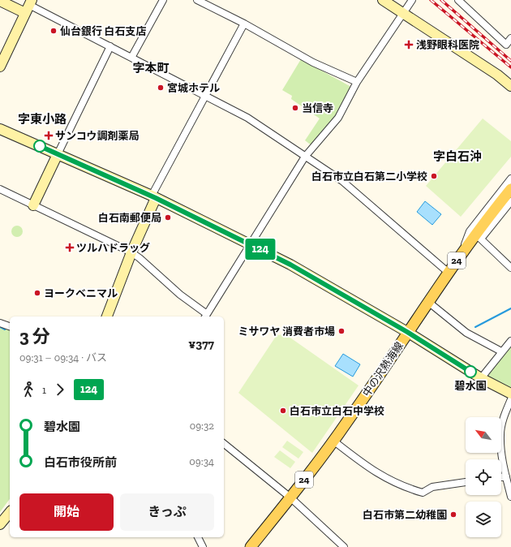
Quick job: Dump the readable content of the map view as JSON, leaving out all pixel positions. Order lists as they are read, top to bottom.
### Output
{
  "streets": {
    "main road": ["24", "中の沢熱海線"]
  },
  "districts": ["字本町", "字東小路", "字白石沖"],
  "places": {
    "other": [
      "仙台銀行 白石支店",
      "宮城ホテル",
      "当信寺",
      "白石市立白石第二小学校",
      "白石南郵便局",
      "ヨークベニマル",
      "ミサワヤ 消費者市場",
      "碧水園",
      "白石市立白石中学校",
      "白石市第二幼稚園"
    ],
    "health": ["浅野眼科医院", "サンコウ調剤薬局", "ツルハドラッグ"]
  },
  "lines": ["bus line 124"],
  "north": "top left",
  "page": {
    "on_map": "124",
    "heading": ["3 分", "09:31 – 09:34 · バス", "¥377"],
    "legs": ["1", "124"],
    "list": [
      {
        "name": "碧水園",
        "value": "09:32"
      },
      {
        "name": "白石市役所前",
        "value": "09:34"
      }
    ],
    "buttons": ["開始", "きっぷ"]
  }
}
